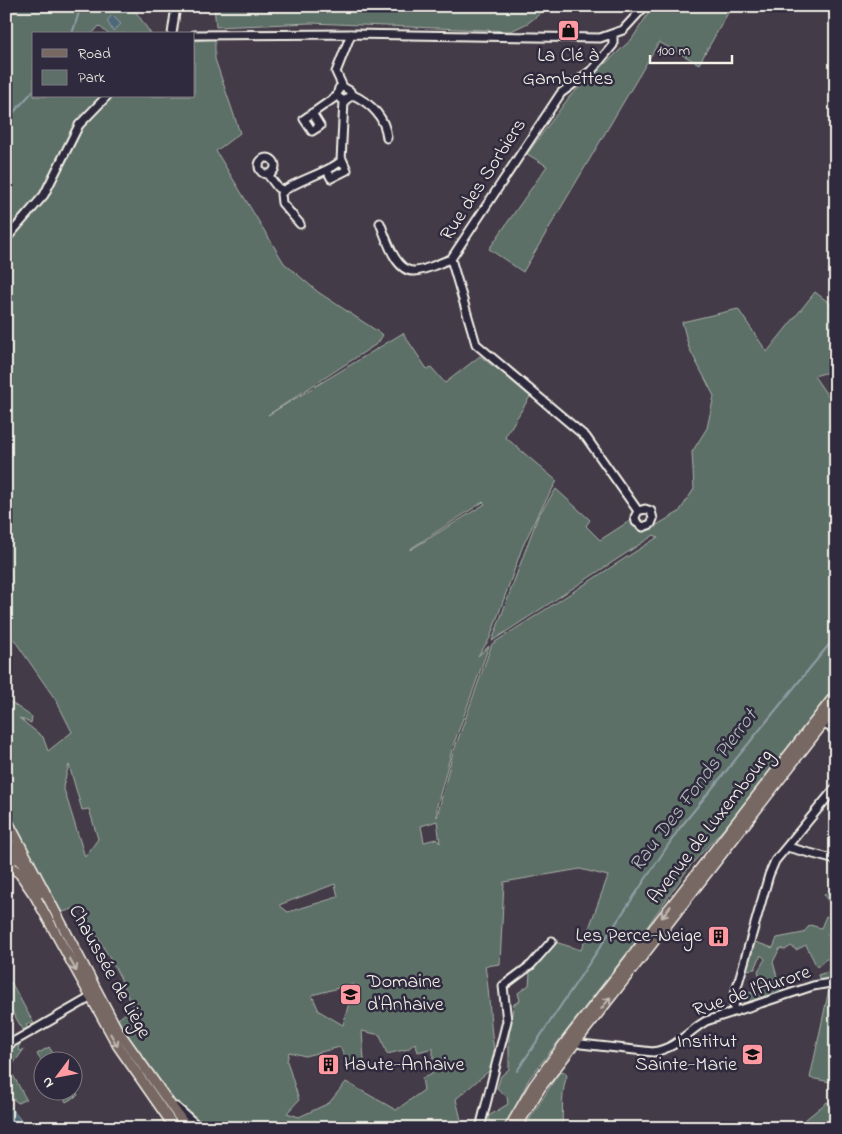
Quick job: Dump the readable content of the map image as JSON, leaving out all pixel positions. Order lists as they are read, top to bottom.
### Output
{
  "streets": {
    "main road": ["Avenue de Luxembourg", "Chaussée de Liège"],
    "street": ["Rue des Sorbiers", "Rue de l'Aurore"]
  },
  "crossings": [
    ["Avenue de Luxembourg", "Rue de l'Aurore"]
  ],
  "water": ["Rau Des Fonds Pierrot"],
  "places": {
    "shop": ["La Clé à Gambettes"],
    "building": ["Les Perce-Neige", "Haute-Anhaive"],
    "school or university": ["Domaine d'Anhaive", "Institut Sainte-Marie"]
  },
  "legend": ["Road", "Park"],
  "scale_bar": "100 m",
  "north": "bottom left"
}
